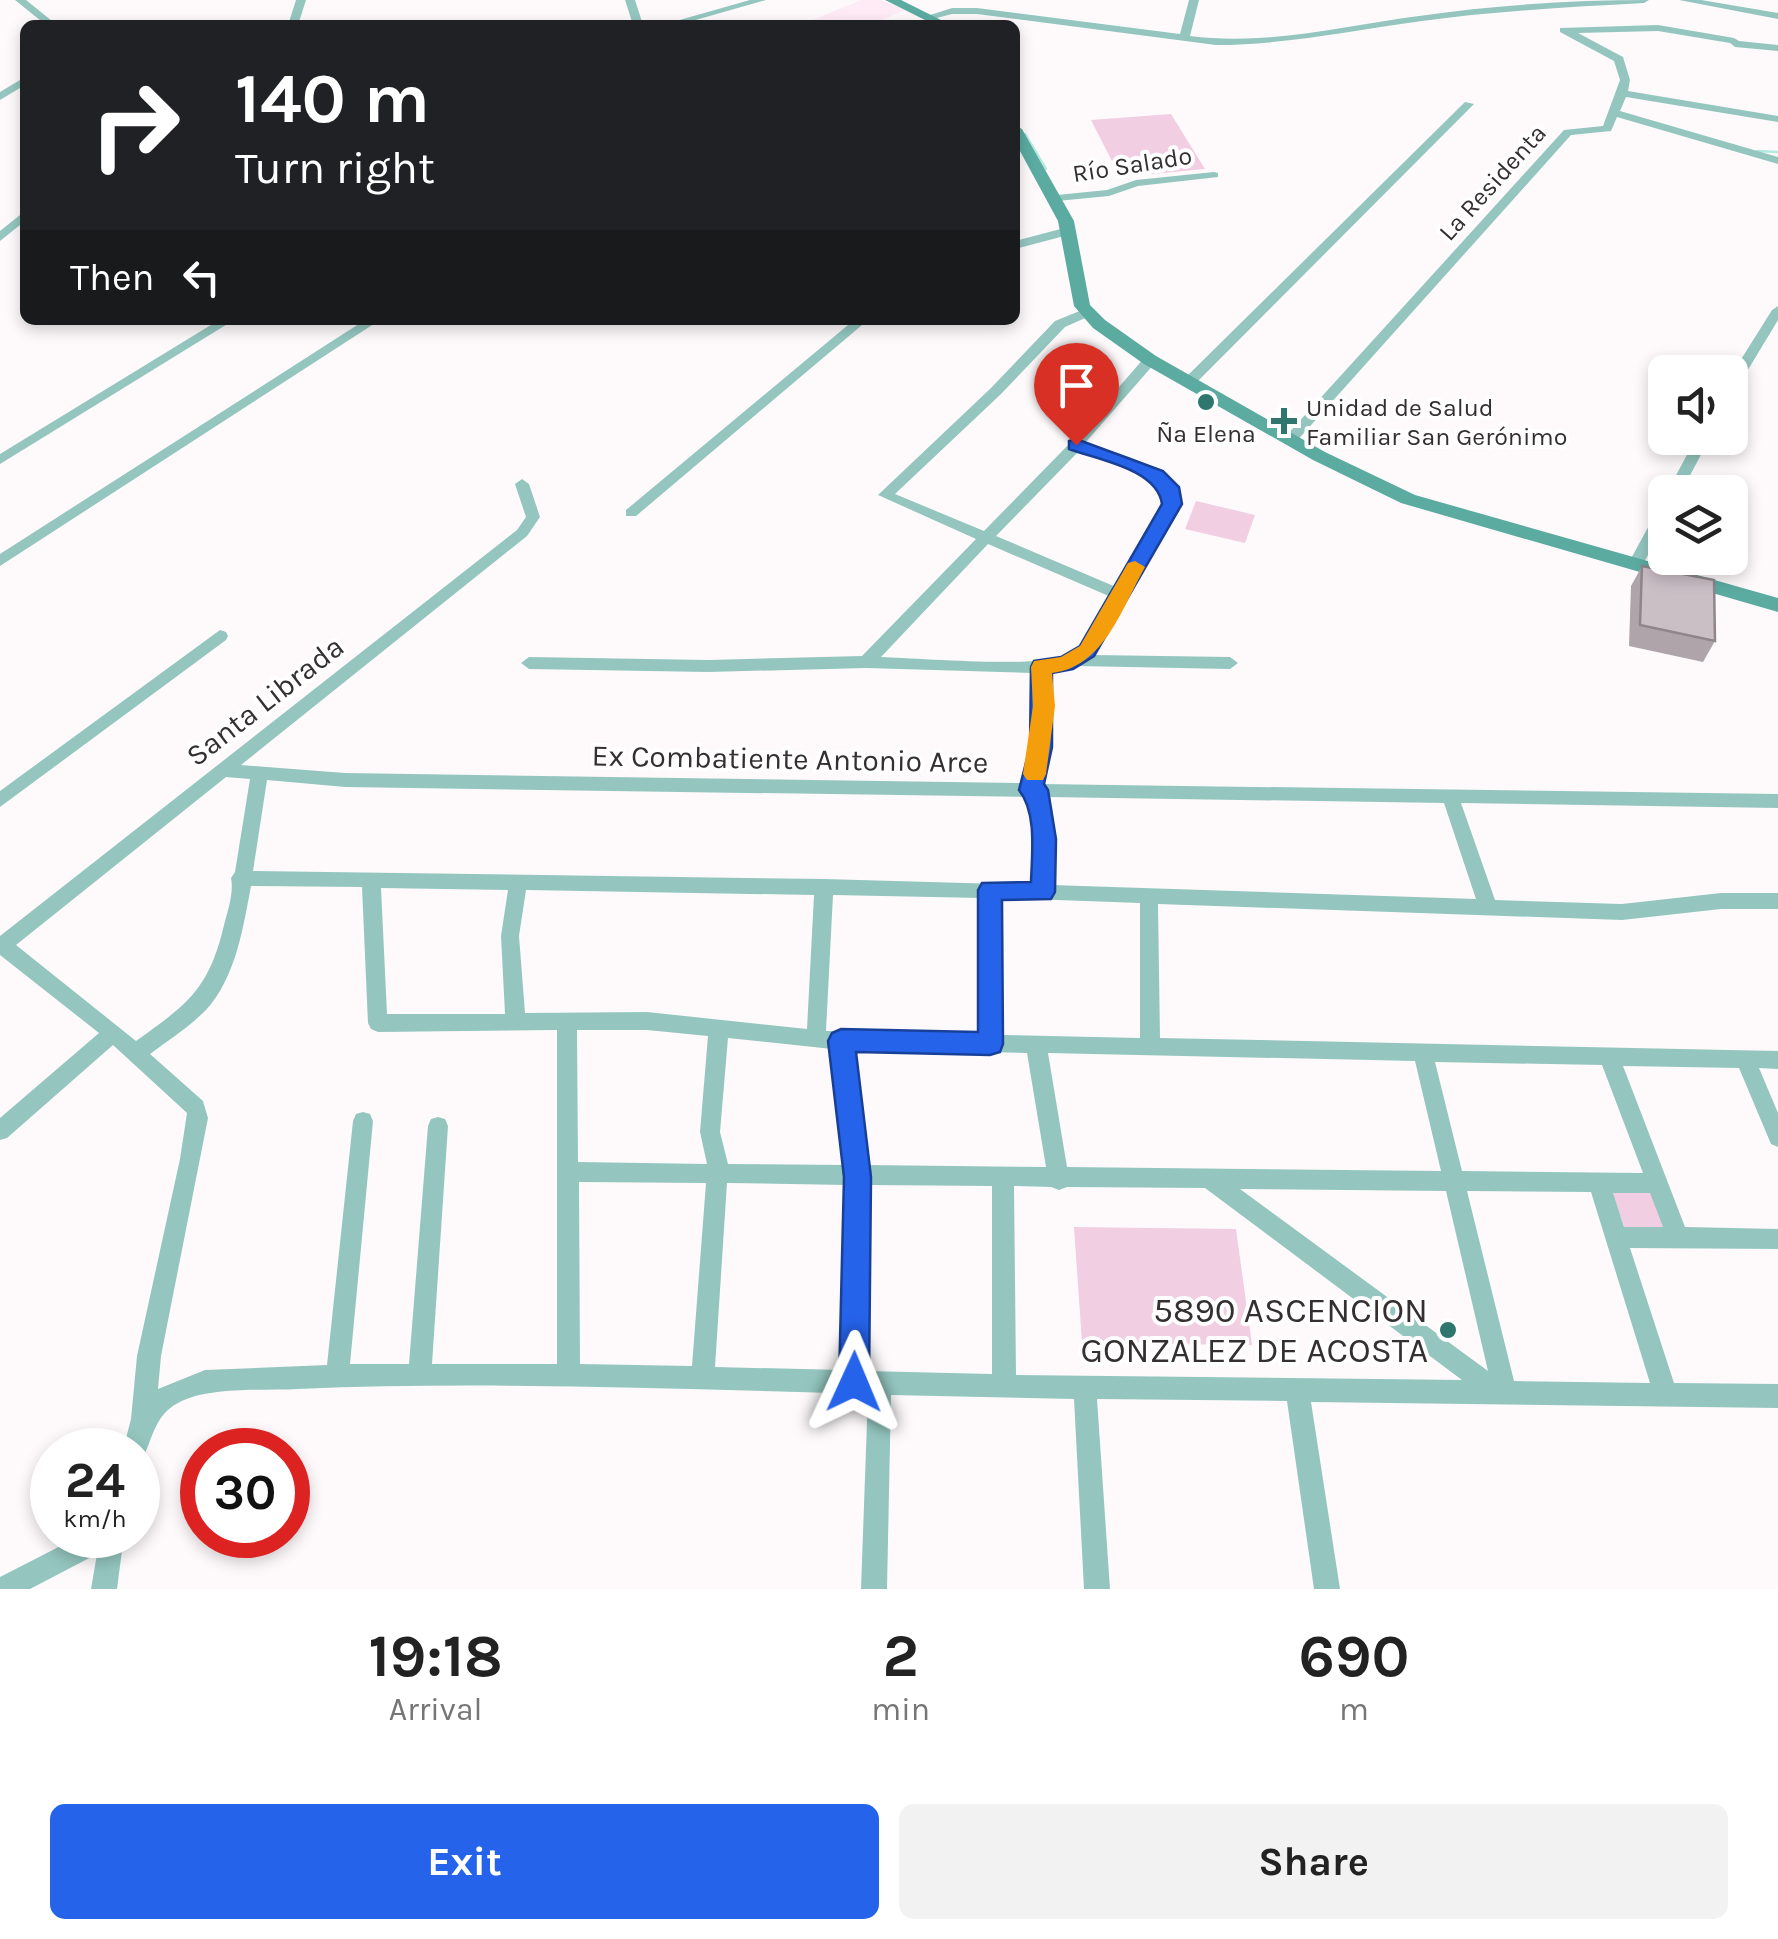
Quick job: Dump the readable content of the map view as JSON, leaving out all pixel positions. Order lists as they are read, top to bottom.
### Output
{
  "streets": {
    "street": [
      "Río Salado",
      "La Residenta",
      "Santa Librada",
      "Ex Combatiente Antonio Arce"
    ]
  },
  "crossings": [
    ["Santa Librada", "Ex Combatiente Antonio Arce"]
  ],
  "places": {
    "other": ["Ña Elena", "5890 ASCENCION GONZALEZ DE ACOSTA"],
    "health": ["Unidad de Salud Familiar San Gerónimo"]
  },
  "page": {
    "turn": ["140 m", "Turn right"],
    "then": "Then",
    "speed": "24 km/h",
    "limit": "30",
    "eta": [
      "19:18",
      "Arrival",
      "2",
      "min",
      "690",
      "m"
    ],
    "buttons": ["Exit", "Share"]
  }
}
